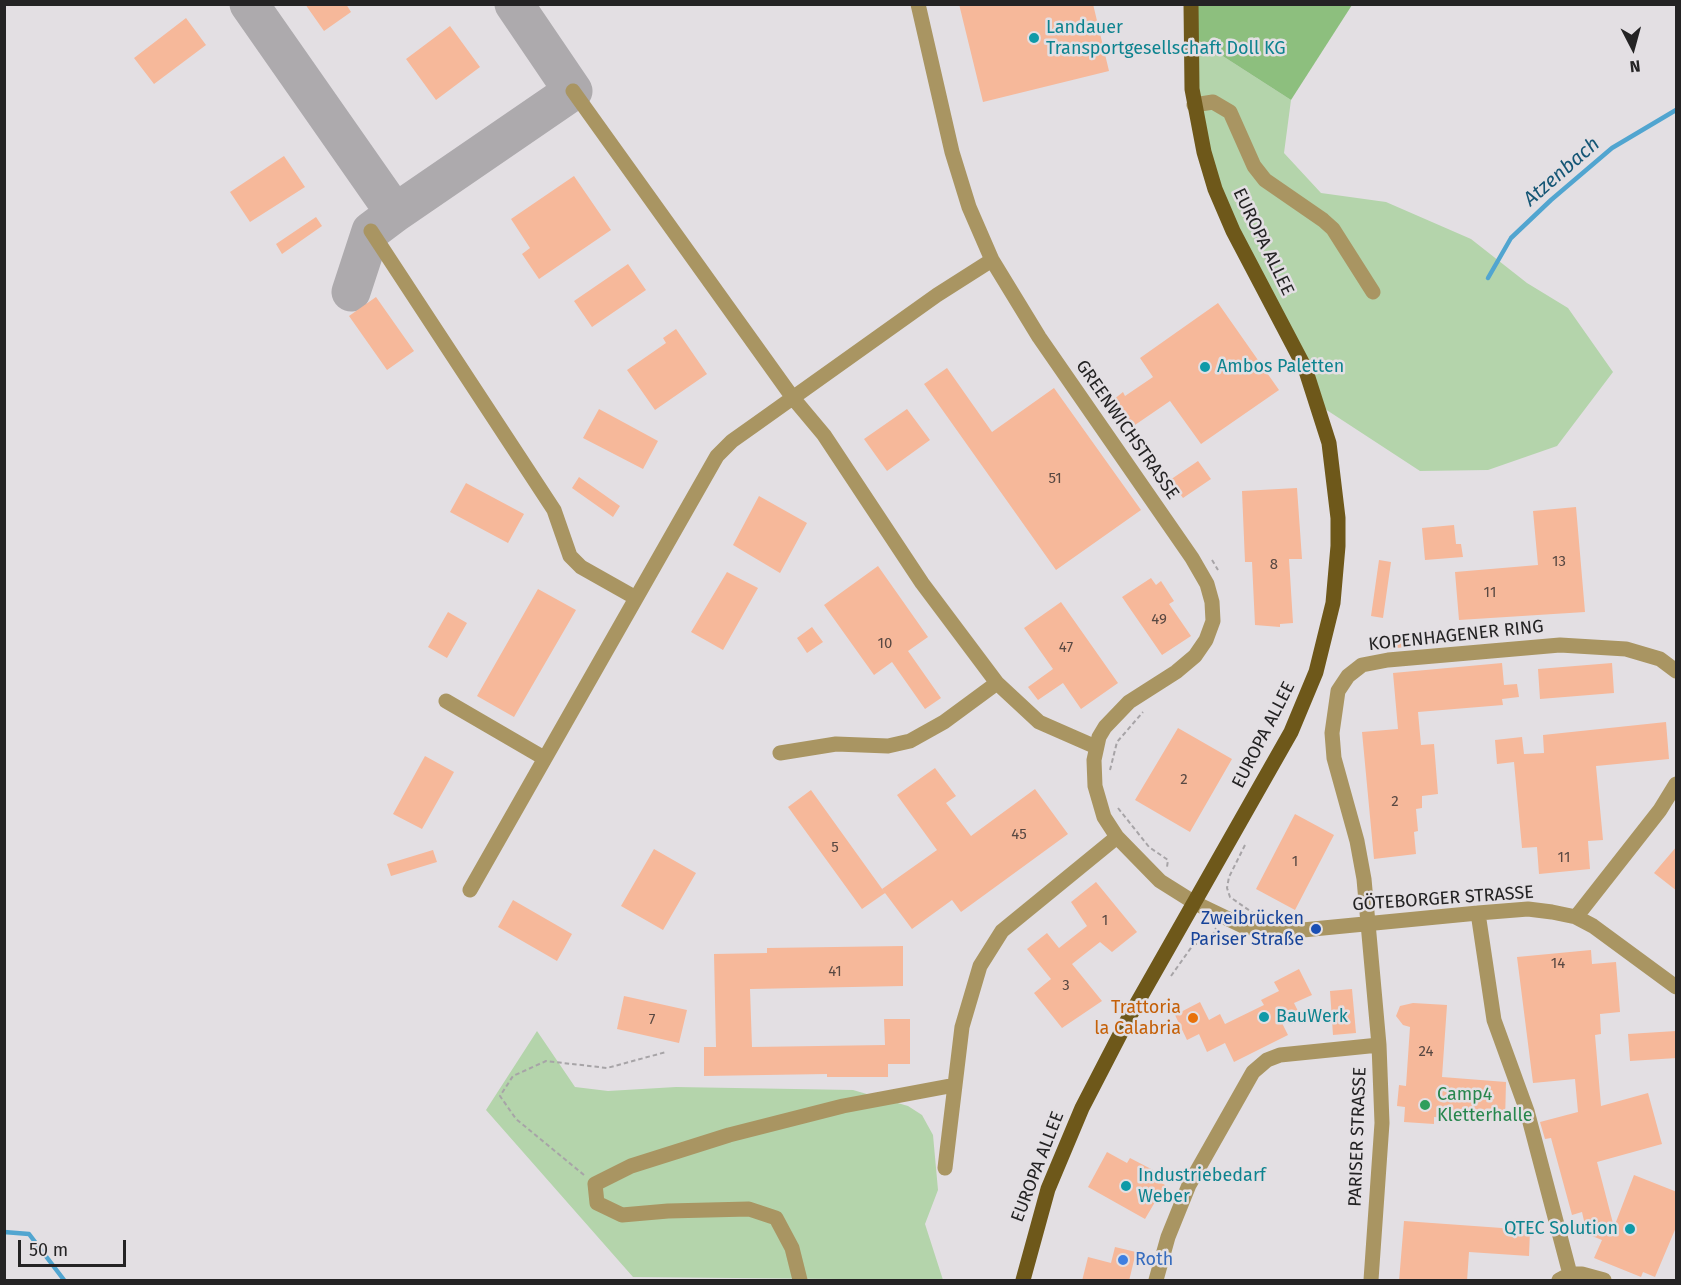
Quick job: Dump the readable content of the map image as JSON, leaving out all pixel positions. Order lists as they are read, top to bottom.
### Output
{
  "streets": {
    "main road": ["EUROPA ALLEE"],
    "street": [
      "GREENWICHSTRASSE",
      "KOPENHAGENER RING",
      "GÖTEBORGER STRASSE",
      "PARISER STRASSE"
    ]
  },
  "crossings": [
    ["EUROPA ALLEE", "GREENWICHSTRASSE"],
    ["EUROPA ALLEE", "GÖTEBORGER STRASSE"],
    ["GREENWICHSTRASSE", "GÖTEBORGER STRASSE"],
    ["KOPENHAGENER RING", "GÖTEBORGER STRASSE"],
    ["KOPENHAGENER RING", "PARISER STRASSE"],
    ["GÖTEBORGER STRASSE", "PARISER STRASSE"]
  ],
  "water": ["Atzenbach"],
  "places": [
    "Landauer Transportgesellschaft Doll KG",
    "Ambos Paletten",
    "Zweibrücken Pariser Straße",
    "BauWerk",
    "Trattoria la Calabria",
    "Camp4 Kletterhalle",
    "Industriebedarf Weber",
    "QTEC Solution",
    "Roth"
  ],
  "house_numbers": [
    "51",
    "13",
    "8",
    "11",
    "49",
    "10",
    "47",
    "2",
    "2",
    "45",
    "5",
    "11",
    "1",
    "1",
    "14",
    "41",
    "3",
    "7",
    "24"
  ],
  "scale_bar": "50 m",
  "north": "bottom"
}
